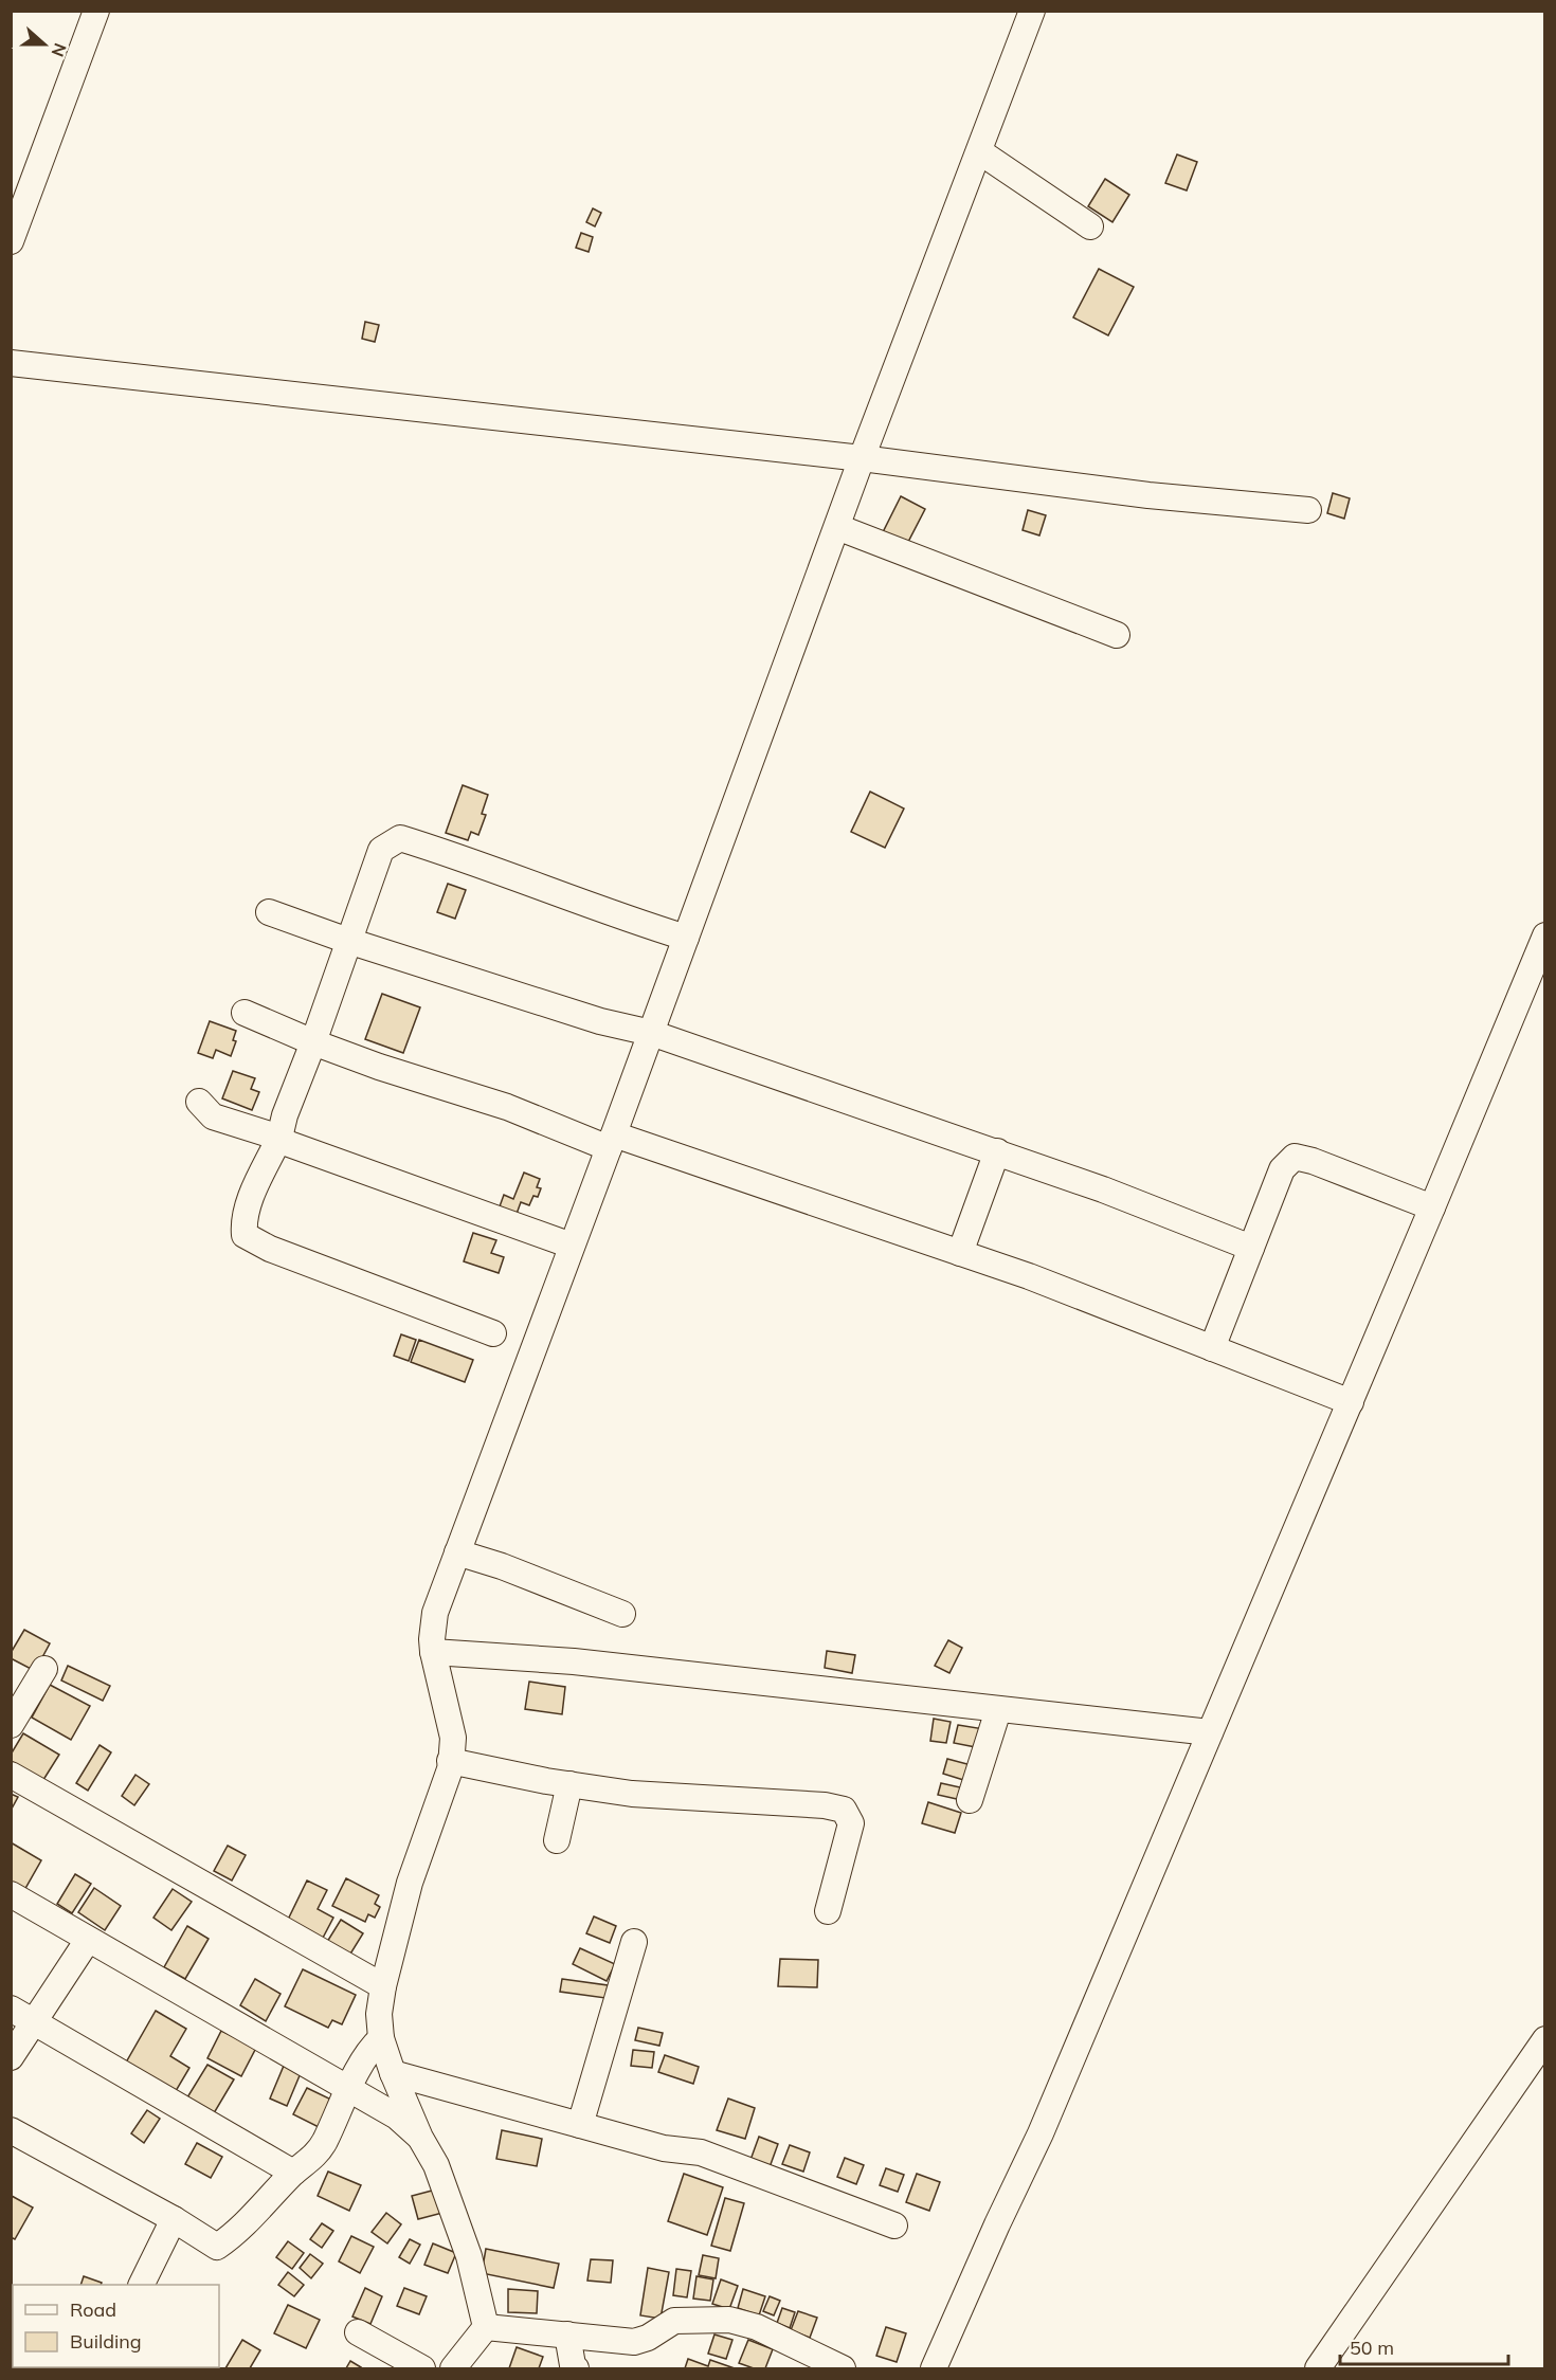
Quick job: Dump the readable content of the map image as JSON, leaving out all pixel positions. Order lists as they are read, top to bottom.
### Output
{
  "legend": ["Road", "Building"],
  "scale_bar": "50 m",
  "north": "right"
}
